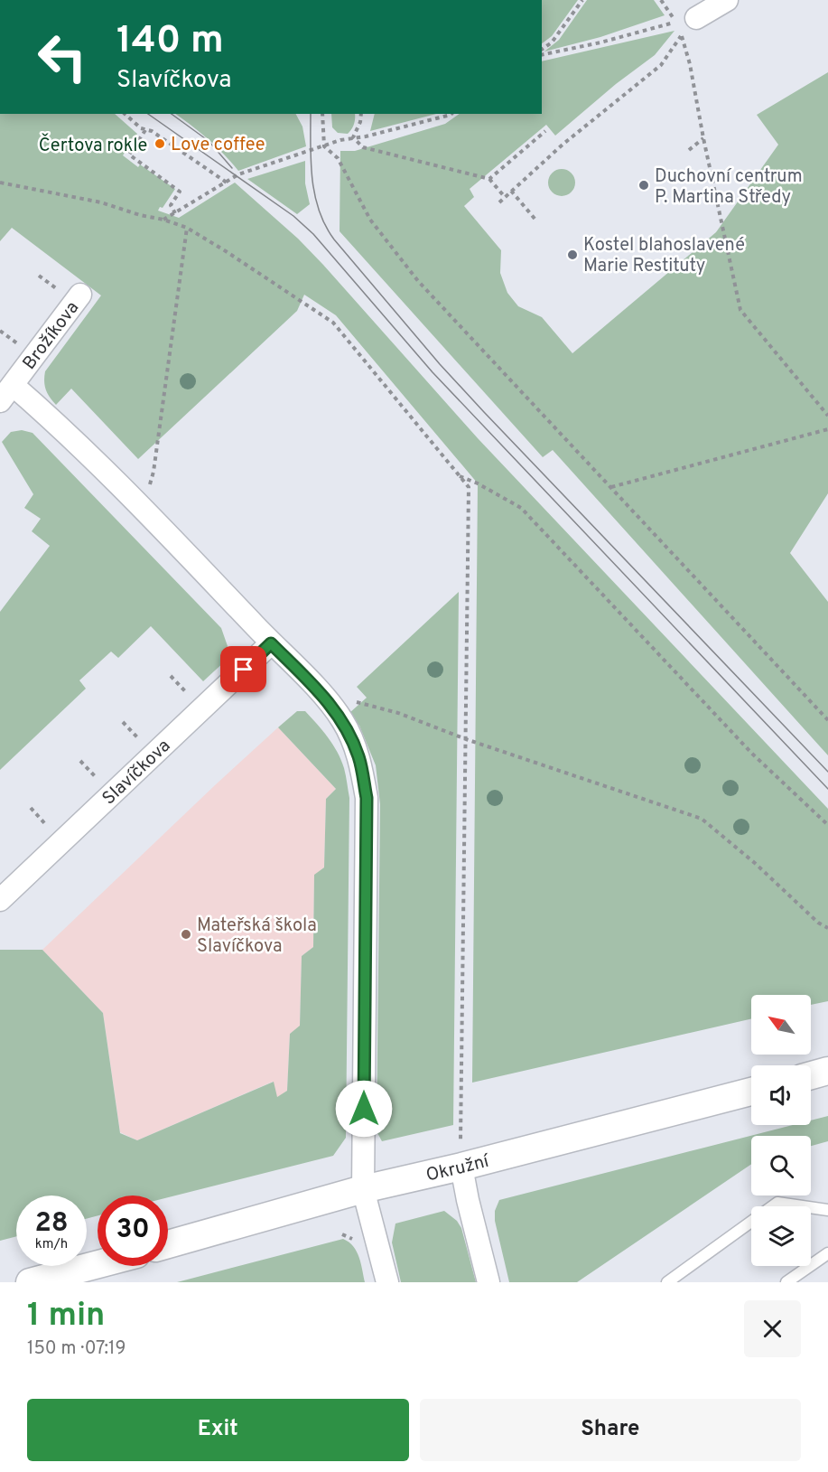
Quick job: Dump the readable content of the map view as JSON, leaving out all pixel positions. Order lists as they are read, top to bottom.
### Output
{
  "streets": {
    "street": ["Brožíkova", "Slavíčkova", "Okružní"]
  },
  "parks": ["Čertova rokle"],
  "places": [
    "Love coffee",
    "Duchovní centrum P. Martina Středy",
    "Kostel blahoslavené Marie Restituty",
    "Mateřská škola Slavíčkova"
  ],
  "north": "top left",
  "page": {
    "turn": ["140 m", "Slavíčkova"],
    "speed": "28 km/h",
    "limit": "30",
    "heading": ["1 min", "150 m · 07:19"],
    "buttons": ["Exit", "Share"]
  }
}
